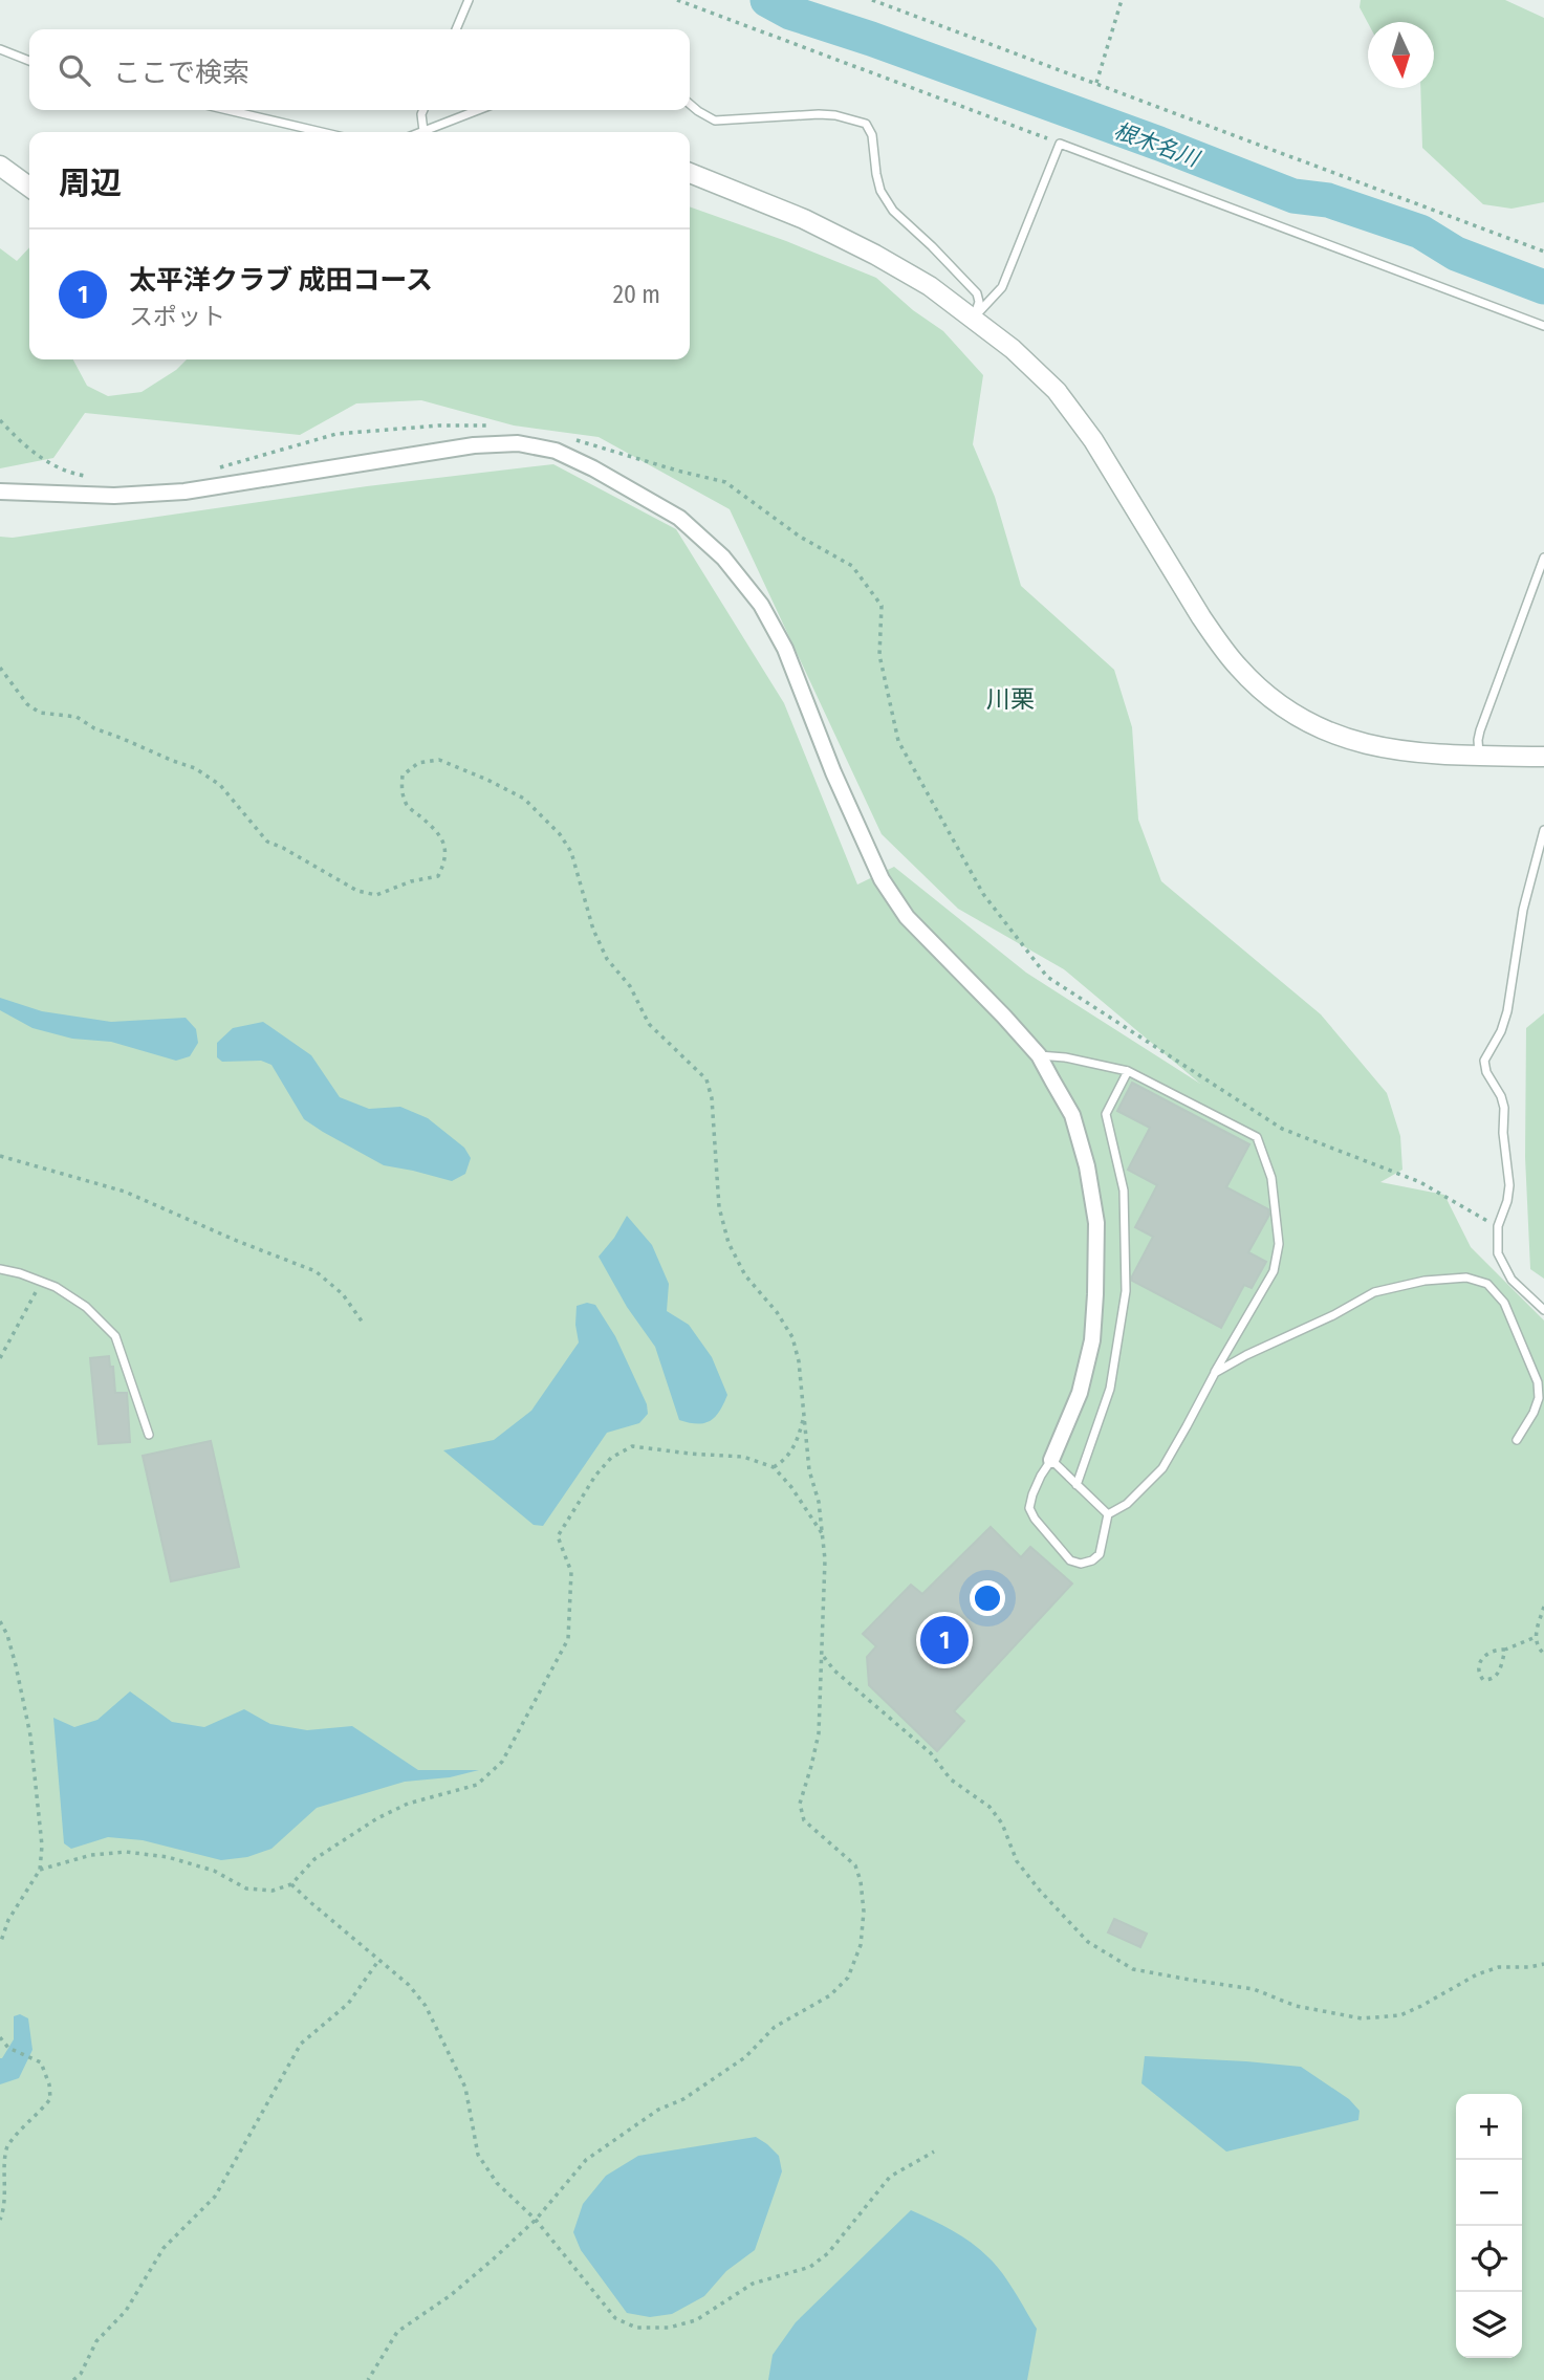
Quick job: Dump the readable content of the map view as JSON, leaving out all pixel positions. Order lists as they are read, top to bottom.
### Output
{
  "districts": ["川栗"],
  "water": ["根木名川"],
  "north": "bottom",
  "page": {
    "search": "ここで検索",
    "heading": "周辺",
    "list": [
      {
        "mark": "1",
        "name": "太平洋クラブ 成田コース",
        "note": "スポット",
        "value": "20 m"
      }
    ],
    "pins": "1",
    "map_buttons": ["+", "−"]
  }
}
